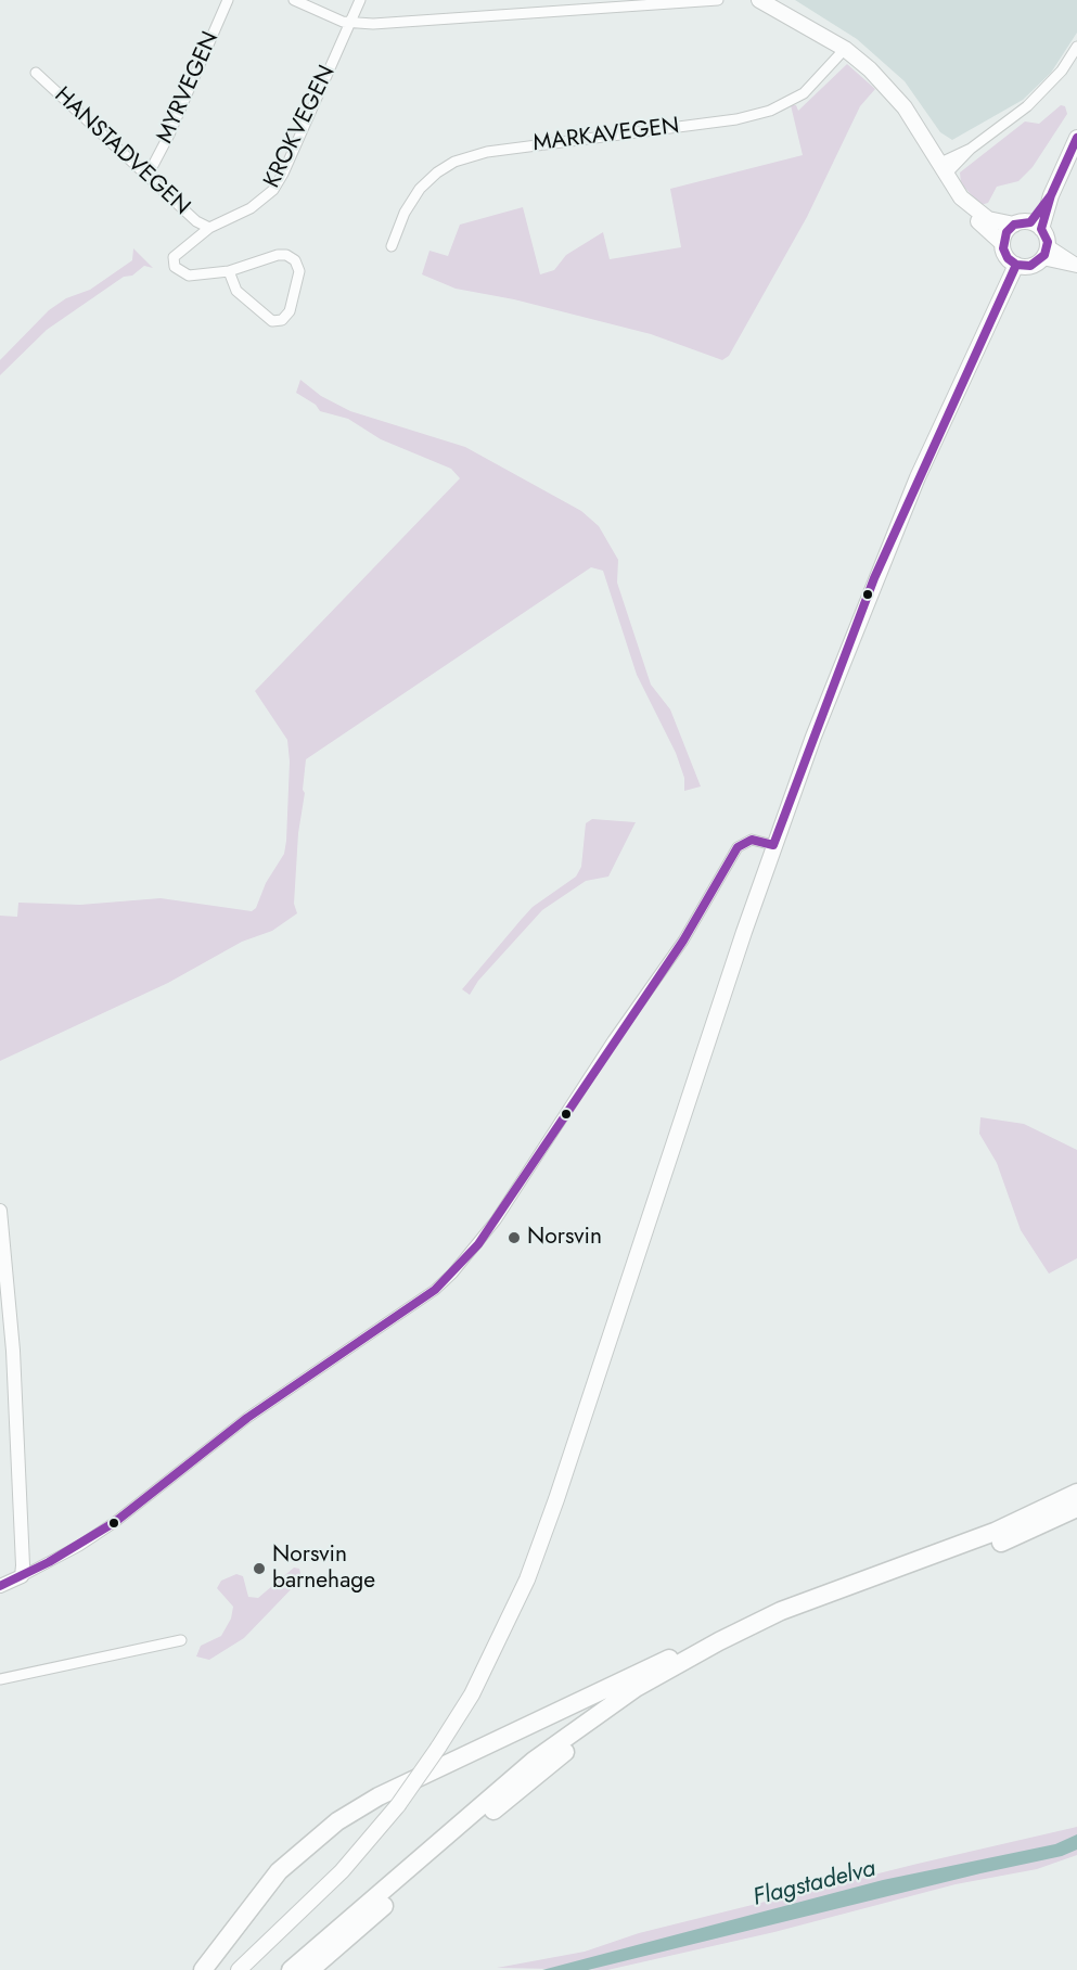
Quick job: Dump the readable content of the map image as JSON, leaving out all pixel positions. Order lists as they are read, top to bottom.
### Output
{
  "streets": {
    "street": [
      "MYRVEGEN",
      "KROKVEGEN",
      "MARKAVEGEN",
      "HANSTADVEGEN"
    ]
  },
  "crossings": [
    ["MYRVEGEN", "HANSTADVEGEN"],
    ["KROKVEGEN", "HANSTADVEGEN"]
  ],
  "water": ["Flagstadelva"],
  "places": ["Norsvin", "Norsvin barnehage"]
}
